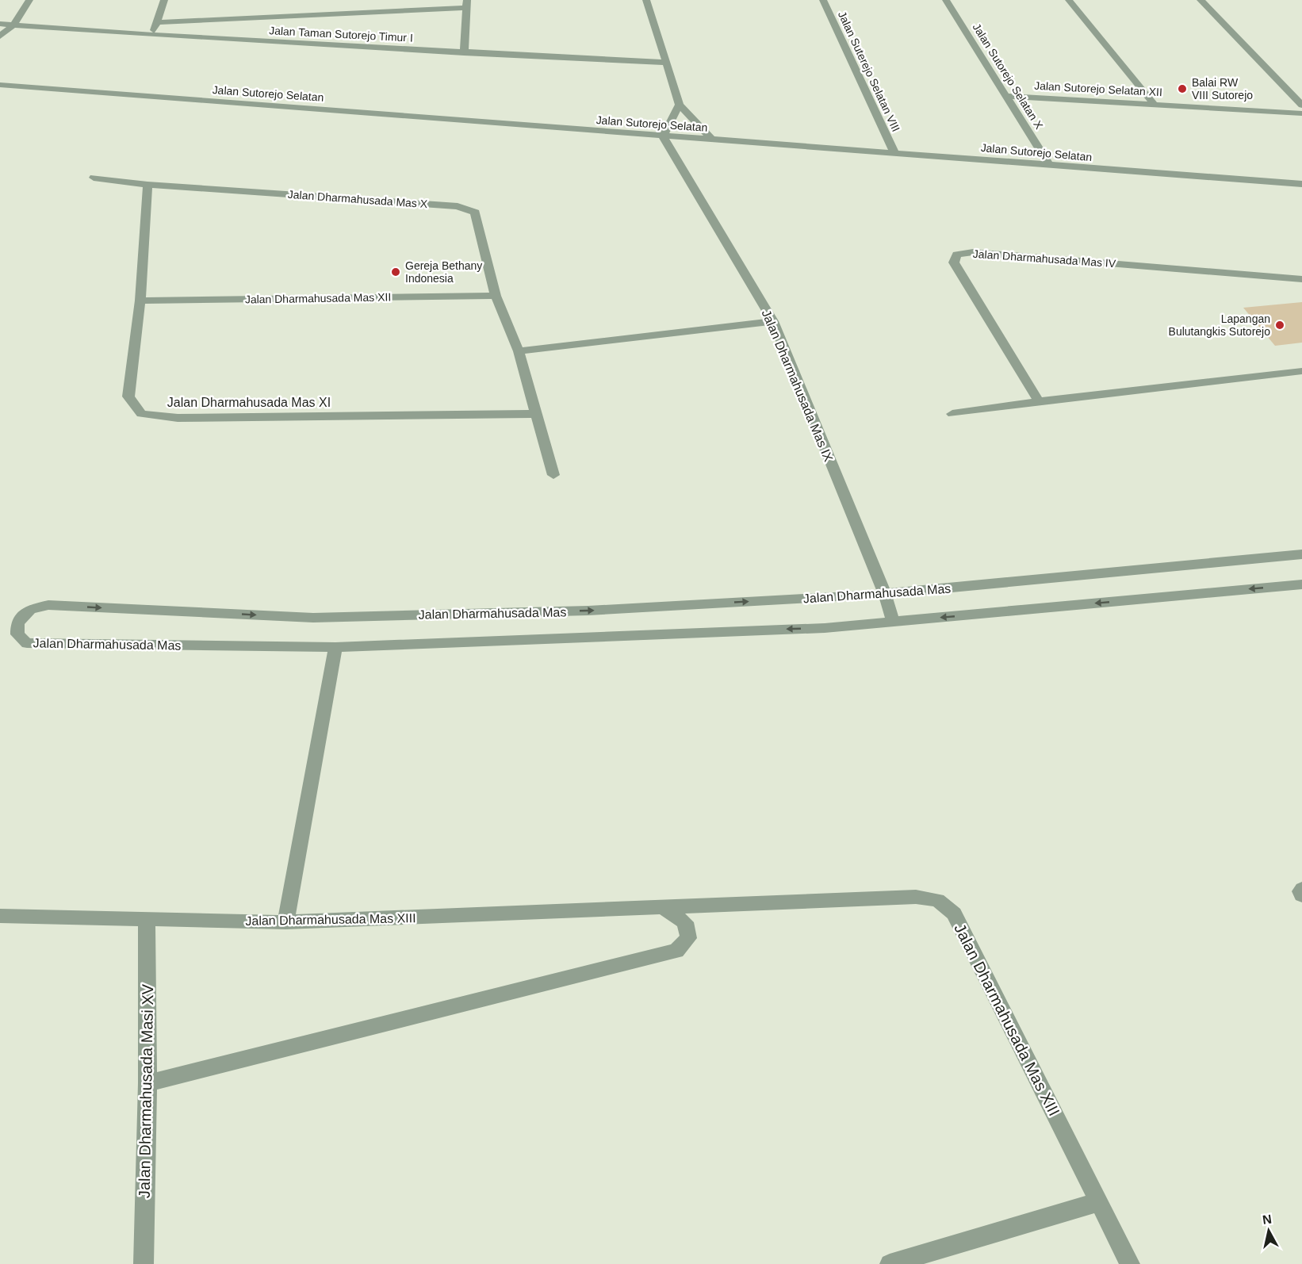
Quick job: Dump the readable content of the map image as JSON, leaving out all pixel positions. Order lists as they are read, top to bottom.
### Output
{
  "streets": {
    "street": [
      "Jalan Taman Sutorejo Timur I",
      "Jalan Suterejo Selatan VIII",
      "Jalan Sutorejo Selatan X",
      "Jalan Sutorejo Selatan XII",
      "Jalan Sutorejo Selatan",
      "Jalan Dharmahusada Mas X",
      "Jalan Dharmahusada Mas IV",
      "Jalan Dharmahusada Mas XII",
      "Jalan Dharmahusada Mas IX",
      "Jalan Dharmahusada Mas XI",
      "Jalan Dharmahusada Mas",
      "Jalan Dharmahusada Mas XIII",
      "Jalan Dharmahusada Masi XV"
    ]
  },
  "crossings": [
    ["Jalan Suterejo Selatan VIII", "Jalan Sutorejo Selatan"],
    ["Jalan Sutorejo Selatan X", "Jalan Sutorejo Selatan XII"],
    ["Jalan Sutorejo Selatan X", "Jalan Sutorejo Selatan"],
    ["Jalan Sutorejo Selatan", "Jalan Dharmahusada Mas IX"],
    ["Jalan Dharmahusada Mas X", "Jalan Dharmahusada Mas XII"],
    ["Jalan Dharmahusada Mas X", "Jalan Dharmahusada Mas XI"],
    ["Jalan Dharmahusada Mas XII", "Jalan Dharmahusada Mas XI"],
    ["Jalan Dharmahusada Mas IX", "Jalan Dharmahusada Mas"],
    ["Jalan Dharmahusada Mas XIII", "Jalan Dharmahusada Masi XV"]
  ],
  "places": ["Balai RW VIII Sutorejo", "Gereja Bethany Indonesia", "Lapangan Bulutangkis Sutorejo"],
  "north": "top"
}
